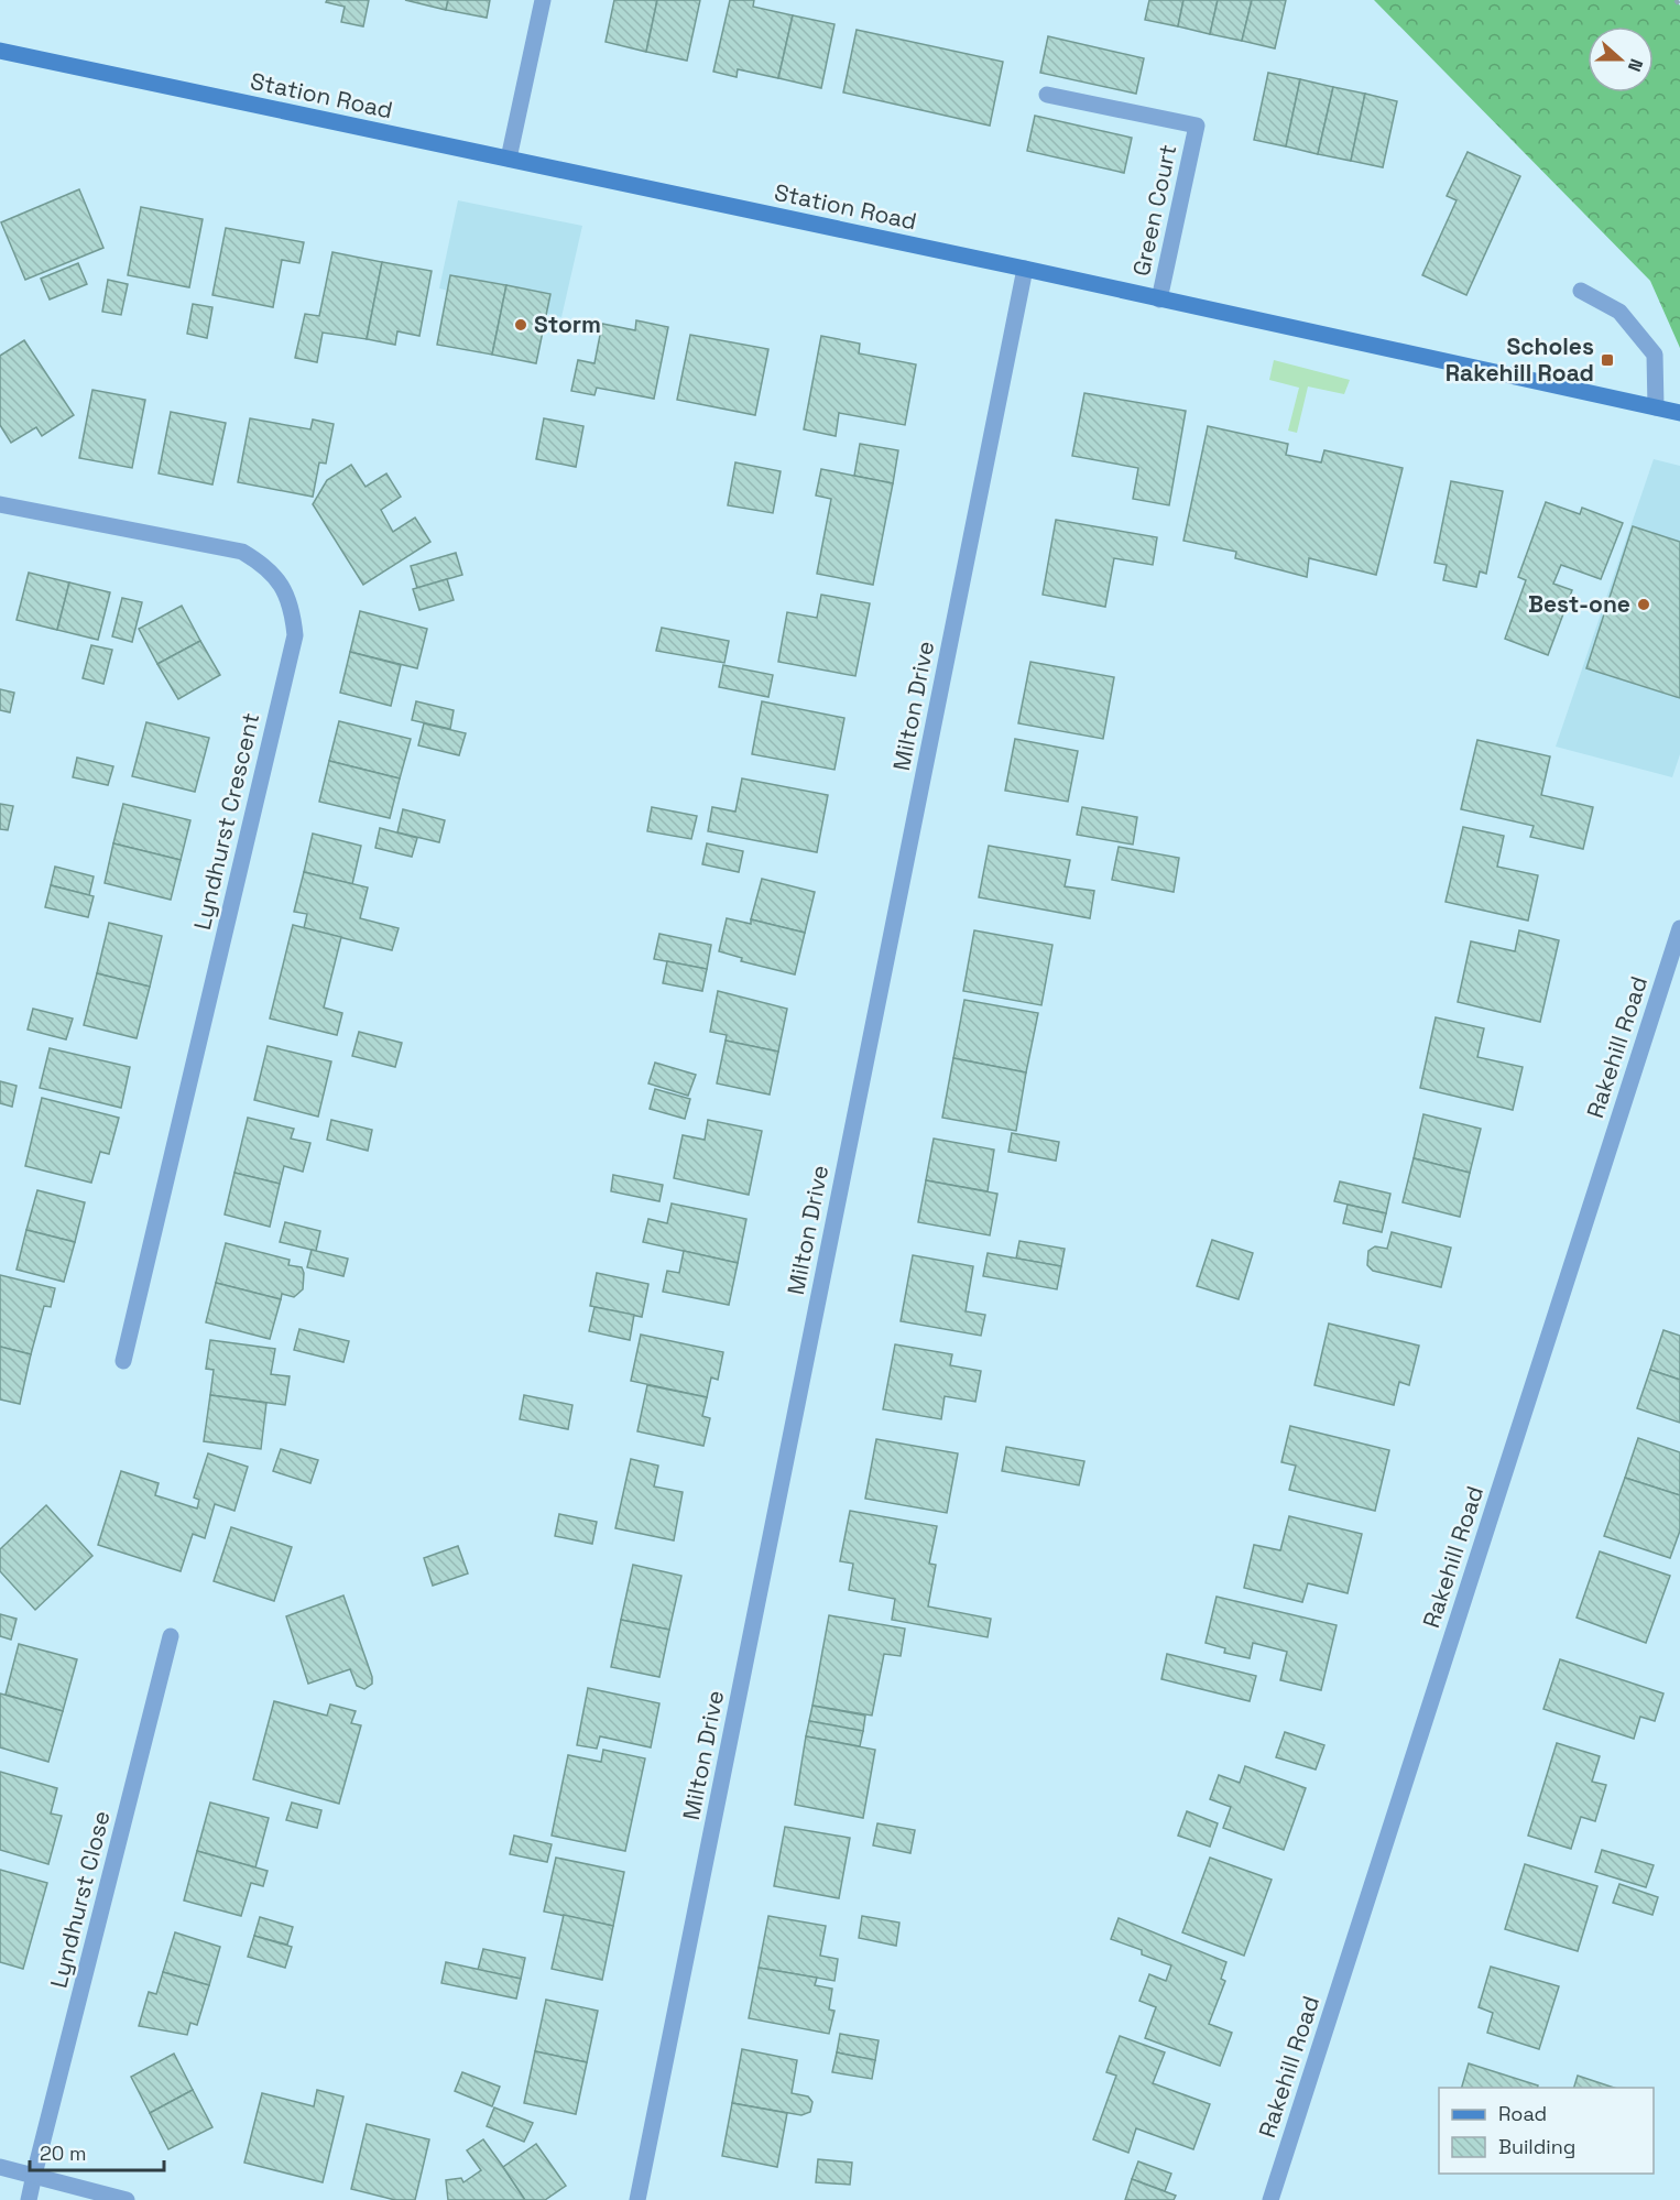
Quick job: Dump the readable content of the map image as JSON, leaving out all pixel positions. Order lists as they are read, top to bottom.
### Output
{
  "streets": {
    "street": [
      "Station Road",
      "Green Court",
      "Milton Drive",
      "Lyndhurst Crescent",
      "Rakehill Road",
      "Lyndhurst Close"
    ]
  },
  "crossings": [
    ["Station Road", "Green Court"],
    ["Station Road", "Milton Drive"]
  ],
  "places": {
    "other": ["Storm", "Best-one"],
    "transit": ["Scholes Rakehill Road"]
  },
  "legend": ["Road", "Building"],
  "scale_bar": "20 m",
  "north": "right"
}
